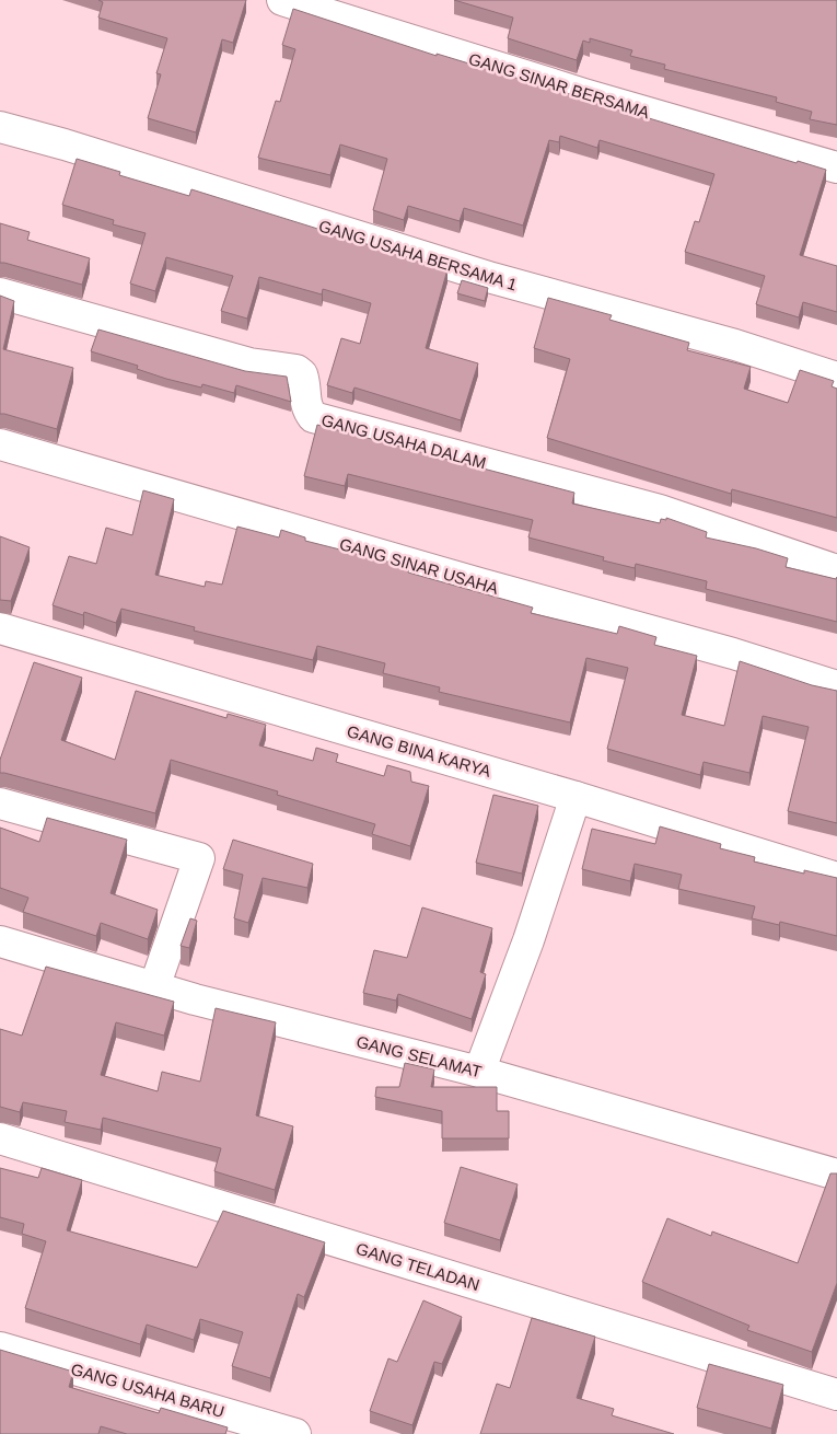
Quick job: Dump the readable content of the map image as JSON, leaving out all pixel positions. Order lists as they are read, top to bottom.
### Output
{
  "streets": {
    "street": [
      "GANG SINAR BERSAMA",
      "GANG USAHA BERSAMA 1",
      "GANG USAHA DALAM",
      "GANG SINAR USAHA",
      "GANG BINA KARYA",
      "GANG SELAMAT",
      "GANG TELADAN",
      "GANG USAHA BARU"
    ]
  }
}
